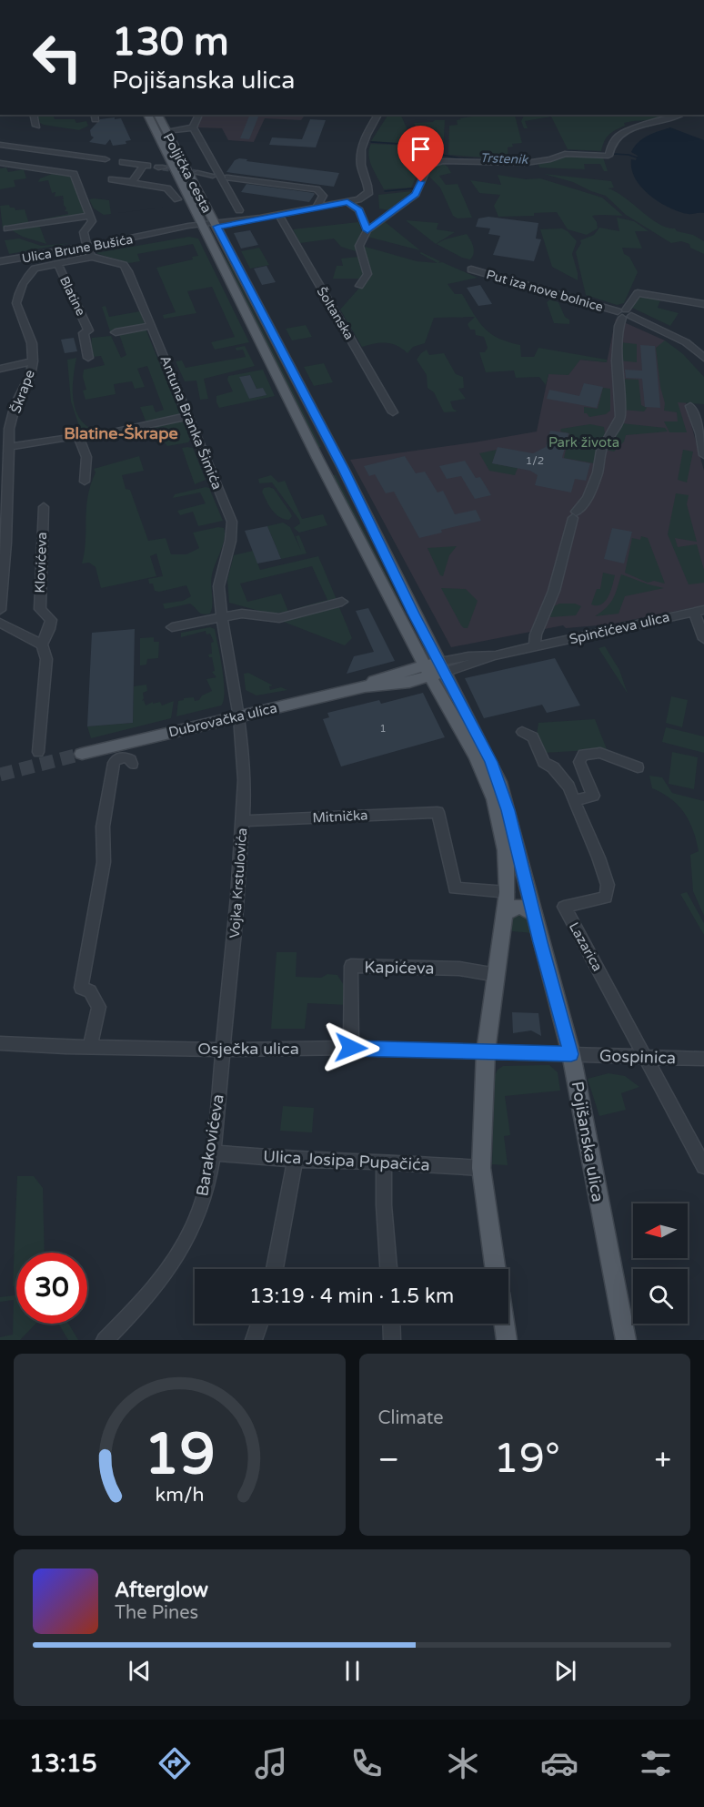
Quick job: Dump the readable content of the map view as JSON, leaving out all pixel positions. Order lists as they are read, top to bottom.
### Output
{
  "streets": {
    "main road": ["Poljička cesta", "Dubrovačka ulica", "Pojišanska ulica"],
    "street": [
      "Ulica Brune Bušića",
      "Put iza nove bolnice",
      "Blatine",
      "Šoltanska",
      "Škrape",
      "Antuna Branka Šimića",
      "Klovićeva",
      "Spinčićeva ulica",
      "Mitnička",
      "Vojka Krstulovića",
      "Lazarica",
      "Kapićeva",
      "Osječka ulica",
      "Gospinica",
      "Barakovićeva",
      "Ulica Josipa Pupačića"
    ]
  },
  "crossings": [
    ["Poljička cesta", "Ulica Brune Bušića"],
    ["Poljička cesta", "Dubrovačka ulica"],
    ["Poljička cesta", "Mitnička"],
    ["Poljička cesta", "Kapićeva"],
    ["Poljička cesta", "Osječka ulica"],
    ["Poljička cesta", "Pojišanska ulica"],
    ["Poljička cesta", "Ulica Josipa Pupačića"],
    ["Ulica Brune Bušića", "Šoltanska"],
    ["Blatine", "Škrape"],
    ["Blatine", "Antuna Branka Šimića"],
    ["Škrape", "Antuna Branka Šimića"],
    ["Antuna Branka Šimića", "Dubrovačka ulica"],
    ["Antuna Branka Šimića", "Vojka Krstulovića"],
    ["Spinčićeva ulica", "Dubrovačka ulica"],
    ["Dubrovačka ulica", "Vojka Krstulovića"],
    ["Mitnička", "Vojka Krstulovića"],
    ["Vojka Krstulovića", "Osječka ulica"],
    ["Vojka Krstulovića", "Barakovićeva"],
    ["Lazarica", "Gospinica"],
    ["Kapićeva", "Osječka ulica"],
    ["Osječka ulica", "Gospinica"],
    ["Osječka ulica", "Pojišanska ulica"],
    ["Osječka ulica", "Barakovićeva"],
    ["Gospinica", "Pojišanska ulica"],
    ["Barakovićeva", "Ulica Josipa Pupačića"]
  ],
  "districts": ["Blatine-Škrape"],
  "water": ["Trstenik"],
  "parks": ["Park života"],
  "house_numbers": ["1/2", "1"],
  "north": "left",
  "page": {
    "turn": ["130 m", "Pojišanska ulica"],
    "limit": "30",
    "trip": "13:19 · 4 min · 1.5 km",
    "tile": "Climate",
    "heat": ["−", "19°", "+"],
    "song": ["Afterglow", "The Pines"],
    "tabs": "13:15",
    "gauge": ["19", "km/h"]
  }
}
